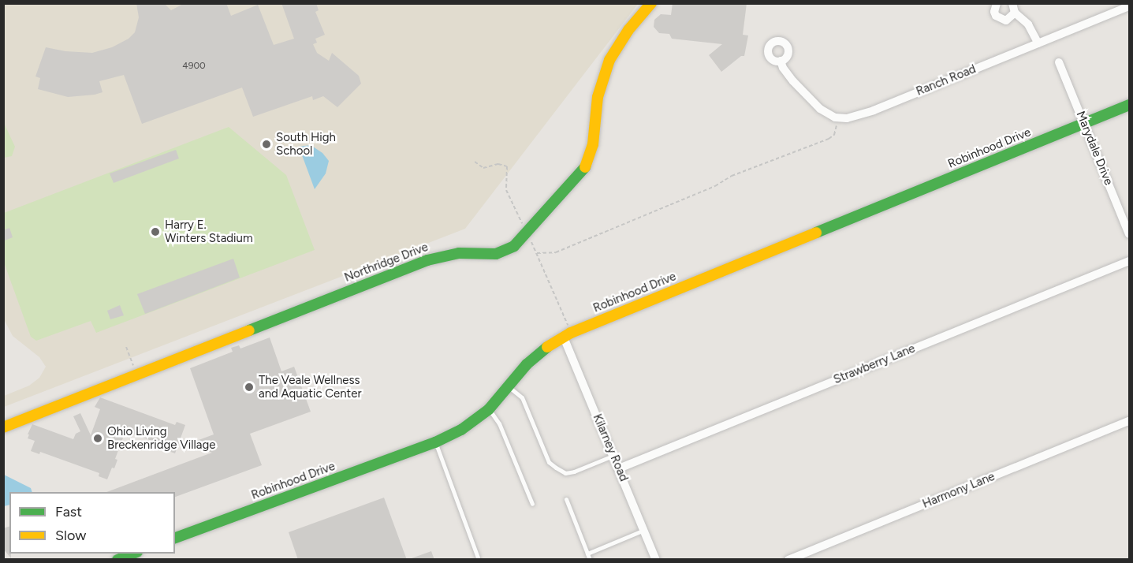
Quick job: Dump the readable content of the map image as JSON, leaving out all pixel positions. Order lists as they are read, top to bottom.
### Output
{
  "streets": {
    "street": [
      "Ranch Road",
      "Robinhood Drive",
      "Marydale Drive",
      "Northridge Drive",
      "Strawberry Lane",
      "Kilarney Road",
      "Harmony Lane"
    ]
  },
  "crossings": [
    ["Robinhood Drive", "Marydale Drive"],
    ["Robinhood Drive", "Kilarney Road"],
    ["Strawberry Lane", "Kilarney Road"]
  ],
  "places": [
    "South High School",
    "Harry E. Winters Stadium",
    "The Veale Wellness and Aquatic Center",
    "Ohio Living Breckenridge Village"
  ],
  "house_numbers": ["4900"],
  "legend": ["Fast", "Slow"]
}
